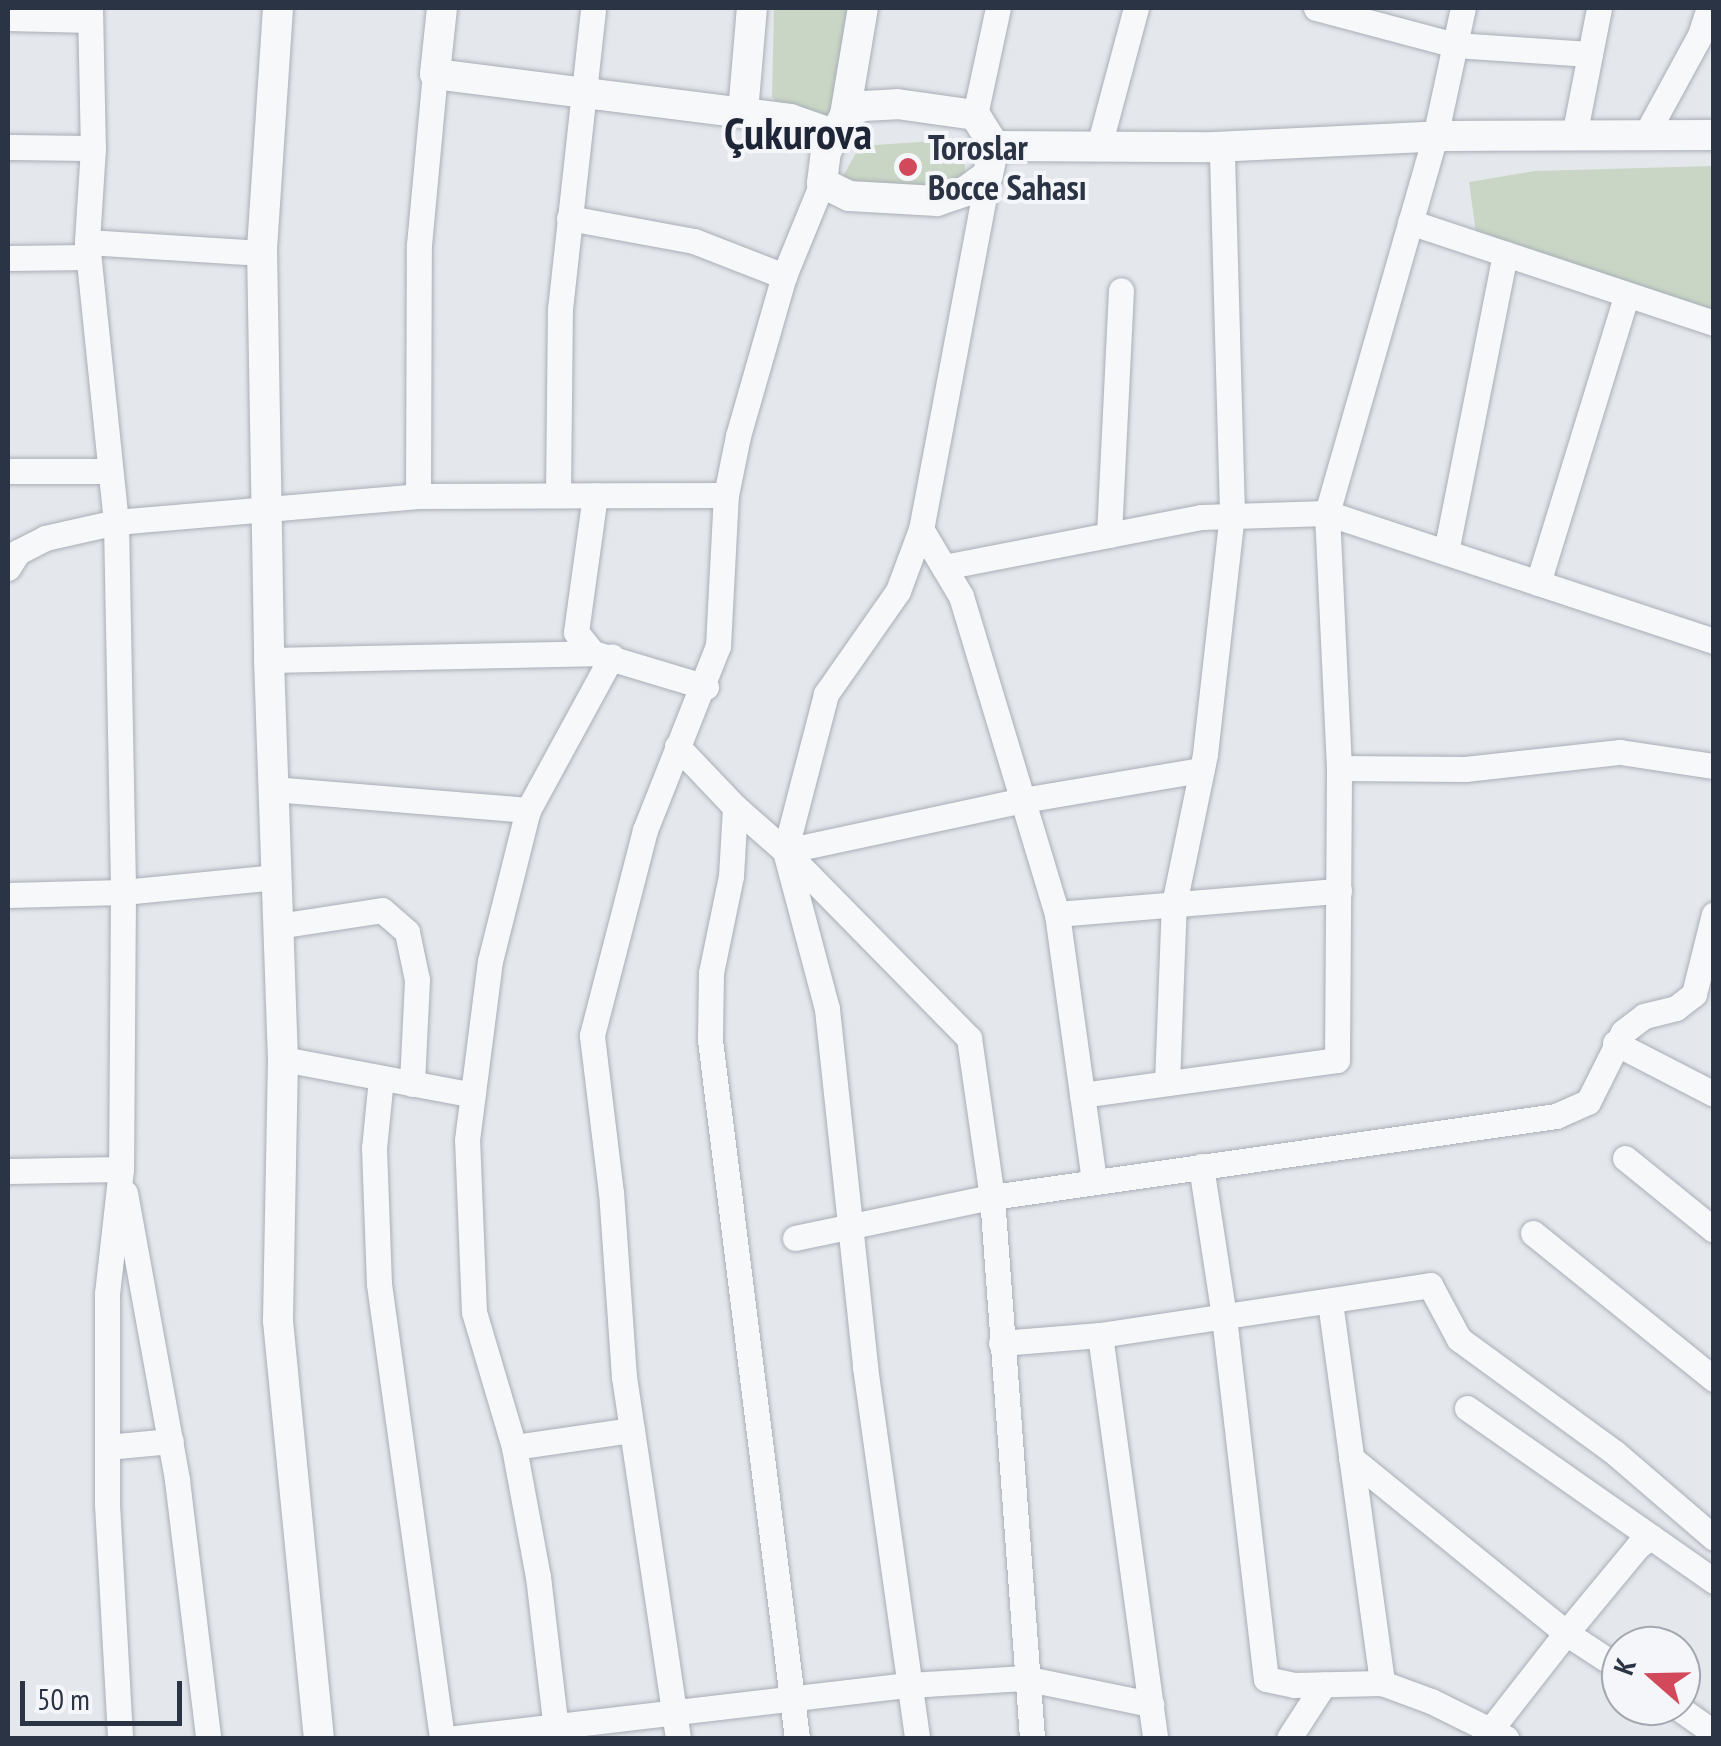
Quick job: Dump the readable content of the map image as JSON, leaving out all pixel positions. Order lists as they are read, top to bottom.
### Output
{
  "districts": ["Çukurova"],
  "places": ["Toroslar Bocce Sahası"],
  "scale_bar": "50 m",
  "north": "left"
}
